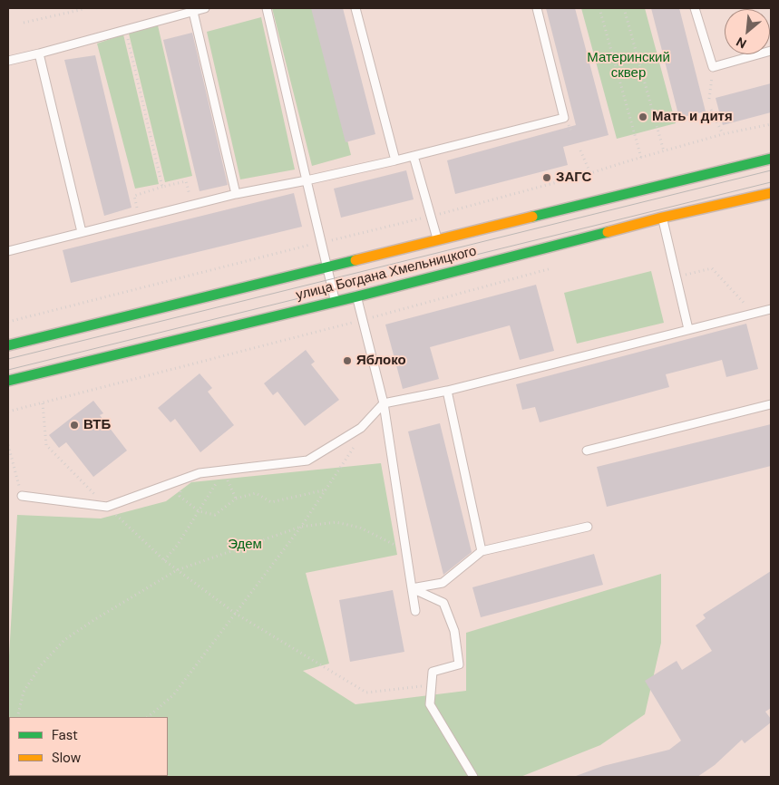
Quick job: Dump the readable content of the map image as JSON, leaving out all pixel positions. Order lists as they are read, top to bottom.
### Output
{
  "streets": {
    "highway": ["улица Богдана Хмельницкого"]
  },
  "parks": ["Материнский сквер", "Эдем"],
  "places": [
    "Мать и дитя",
    "ЗАГС",
    "Яблоко",
    "ВТБ"
  ],
  "legend": ["Fast", "Slow"],
  "north": "bottom left"
}
